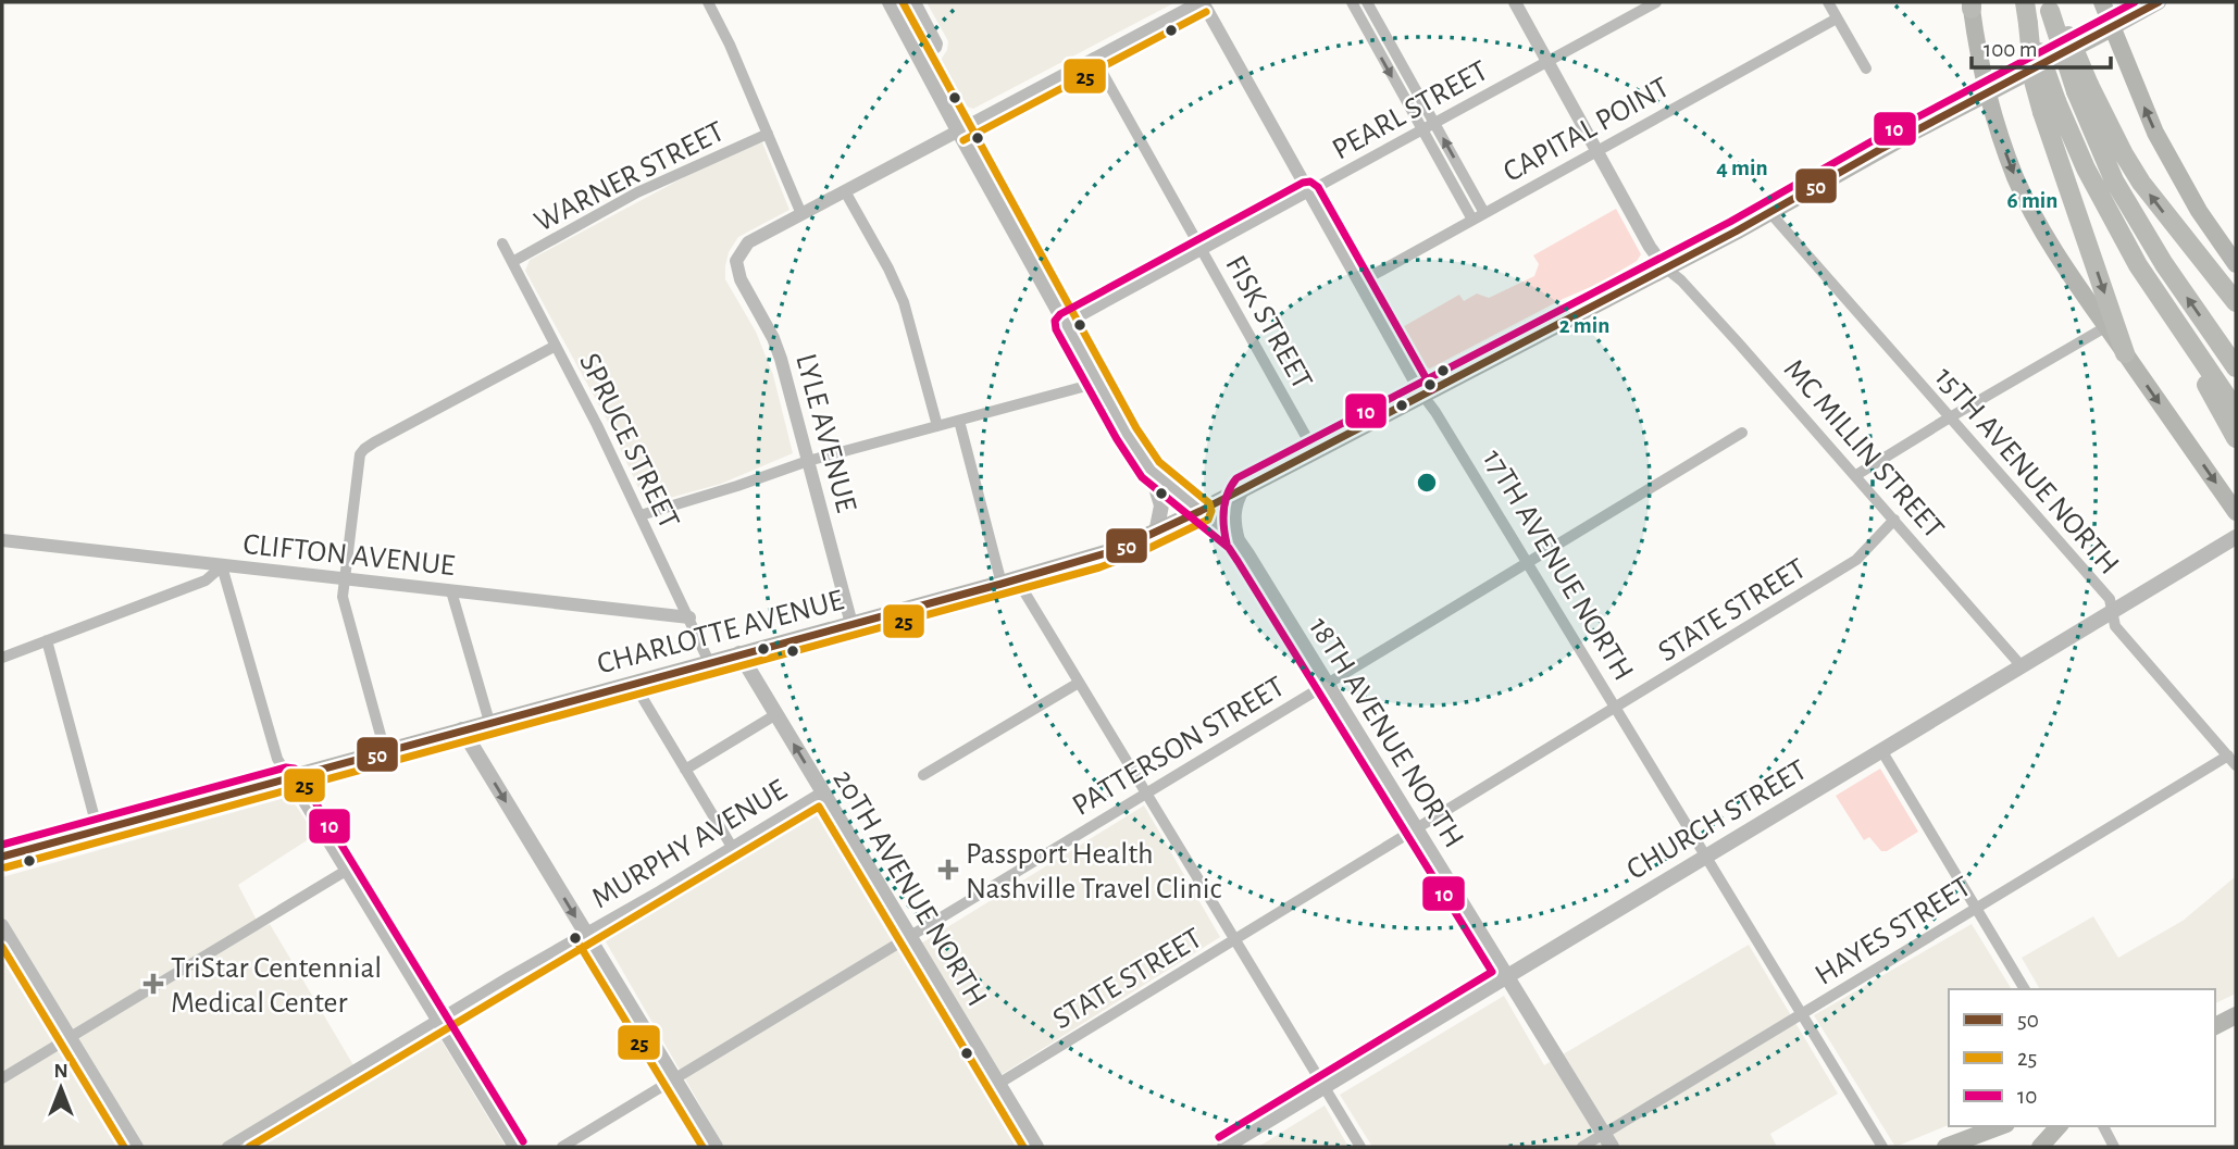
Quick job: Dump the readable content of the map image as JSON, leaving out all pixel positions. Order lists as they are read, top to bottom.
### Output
{
  "streets": {
    "main road": [
      "CHARLOTTE AVENUE",
      "18TH AVENUE NORTH",
      "CHURCH STREET",
      "20TH AVENUE NORTH"
    ],
    "street": [
      "PEARL STREET",
      "CAPITAL POINT",
      "WARNER STREET",
      "FISK STREET",
      "LYLE AVENUE",
      "SPRUCE STREET",
      "MC MILLIN STREET",
      "15TH AVENUE NORTH",
      "CLIFTON AVENUE",
      "17TH AVENUE NORTH",
      "STATE STREET",
      "PATTERSON STREET",
      "MURPHY AVENUE",
      "HAYES STREET"
    ]
  },
  "crossings": [
    ["PEARL STREET", "FISK STREET"],
    ["PEARL STREET", "17TH AVENUE NORTH"],
    ["CAPITAL POINT", "17TH AVENUE NORTH"],
    ["WARNER STREET", "SPRUCE STREET"],
    ["FISK STREET", "CHARLOTTE AVENUE"],
    ["LYLE AVENUE", "CHARLOTTE AVENUE"],
    ["SPRUCE STREET", "CLIFTON AVENUE"],
    ["SPRUCE STREET", "CHARLOTTE AVENUE"],
    ["MC MILLIN STREET", "STATE STREET"],
    ["MC MILLIN STREET", "CHARLOTTE AVENUE"],
    ["MC MILLIN STREET", "CHURCH STREET"],
    ["15TH AVENUE NORTH", "CHARLOTTE AVENUE"],
    ["15TH AVENUE NORTH", "CHURCH STREET"],
    ["15TH AVENUE NORTH", "HAYES STREET"],
    ["17TH AVENUE NORTH", "STATE STREET"],
    ["17TH AVENUE NORTH", "CHARLOTTE AVENUE"],
    ["17TH AVENUE NORTH", "PATTERSON STREET"],
    ["17TH AVENUE NORTH", "CHURCH STREET"],
    ["17TH AVENUE NORTH", "HAYES STREET"],
    ["STATE STREET", "18TH AVENUE NORTH"],
    ["STATE STREET", "20TH AVENUE NORTH"],
    ["CHARLOTTE AVENUE", "18TH AVENUE NORTH"],
    ["CHARLOTTE AVENUE", "20TH AVENUE NORTH"],
    ["18TH AVENUE NORTH", "PATTERSON STREET"],
    ["18TH AVENUE NORTH", "CHURCH STREET"],
    ["18TH AVENUE NORTH", "HAYES STREET"],
    ["PATTERSON STREET", "20TH AVENUE NORTH"],
    ["MURPHY AVENUE", "20TH AVENUE NORTH"]
  ],
  "places": {
    "health": ["Passport Health Nashville Travel Clinic", "TriStar Centennial Medical Center"]
  },
  "lines": ["transit line 50", "transit line 25", "transit line 10"],
  "legend": ["50", "25", "10"],
  "scale_bar": "100 m",
  "north": "top",
  "rings": ["4 min", "6 min", "2 min"]
}
